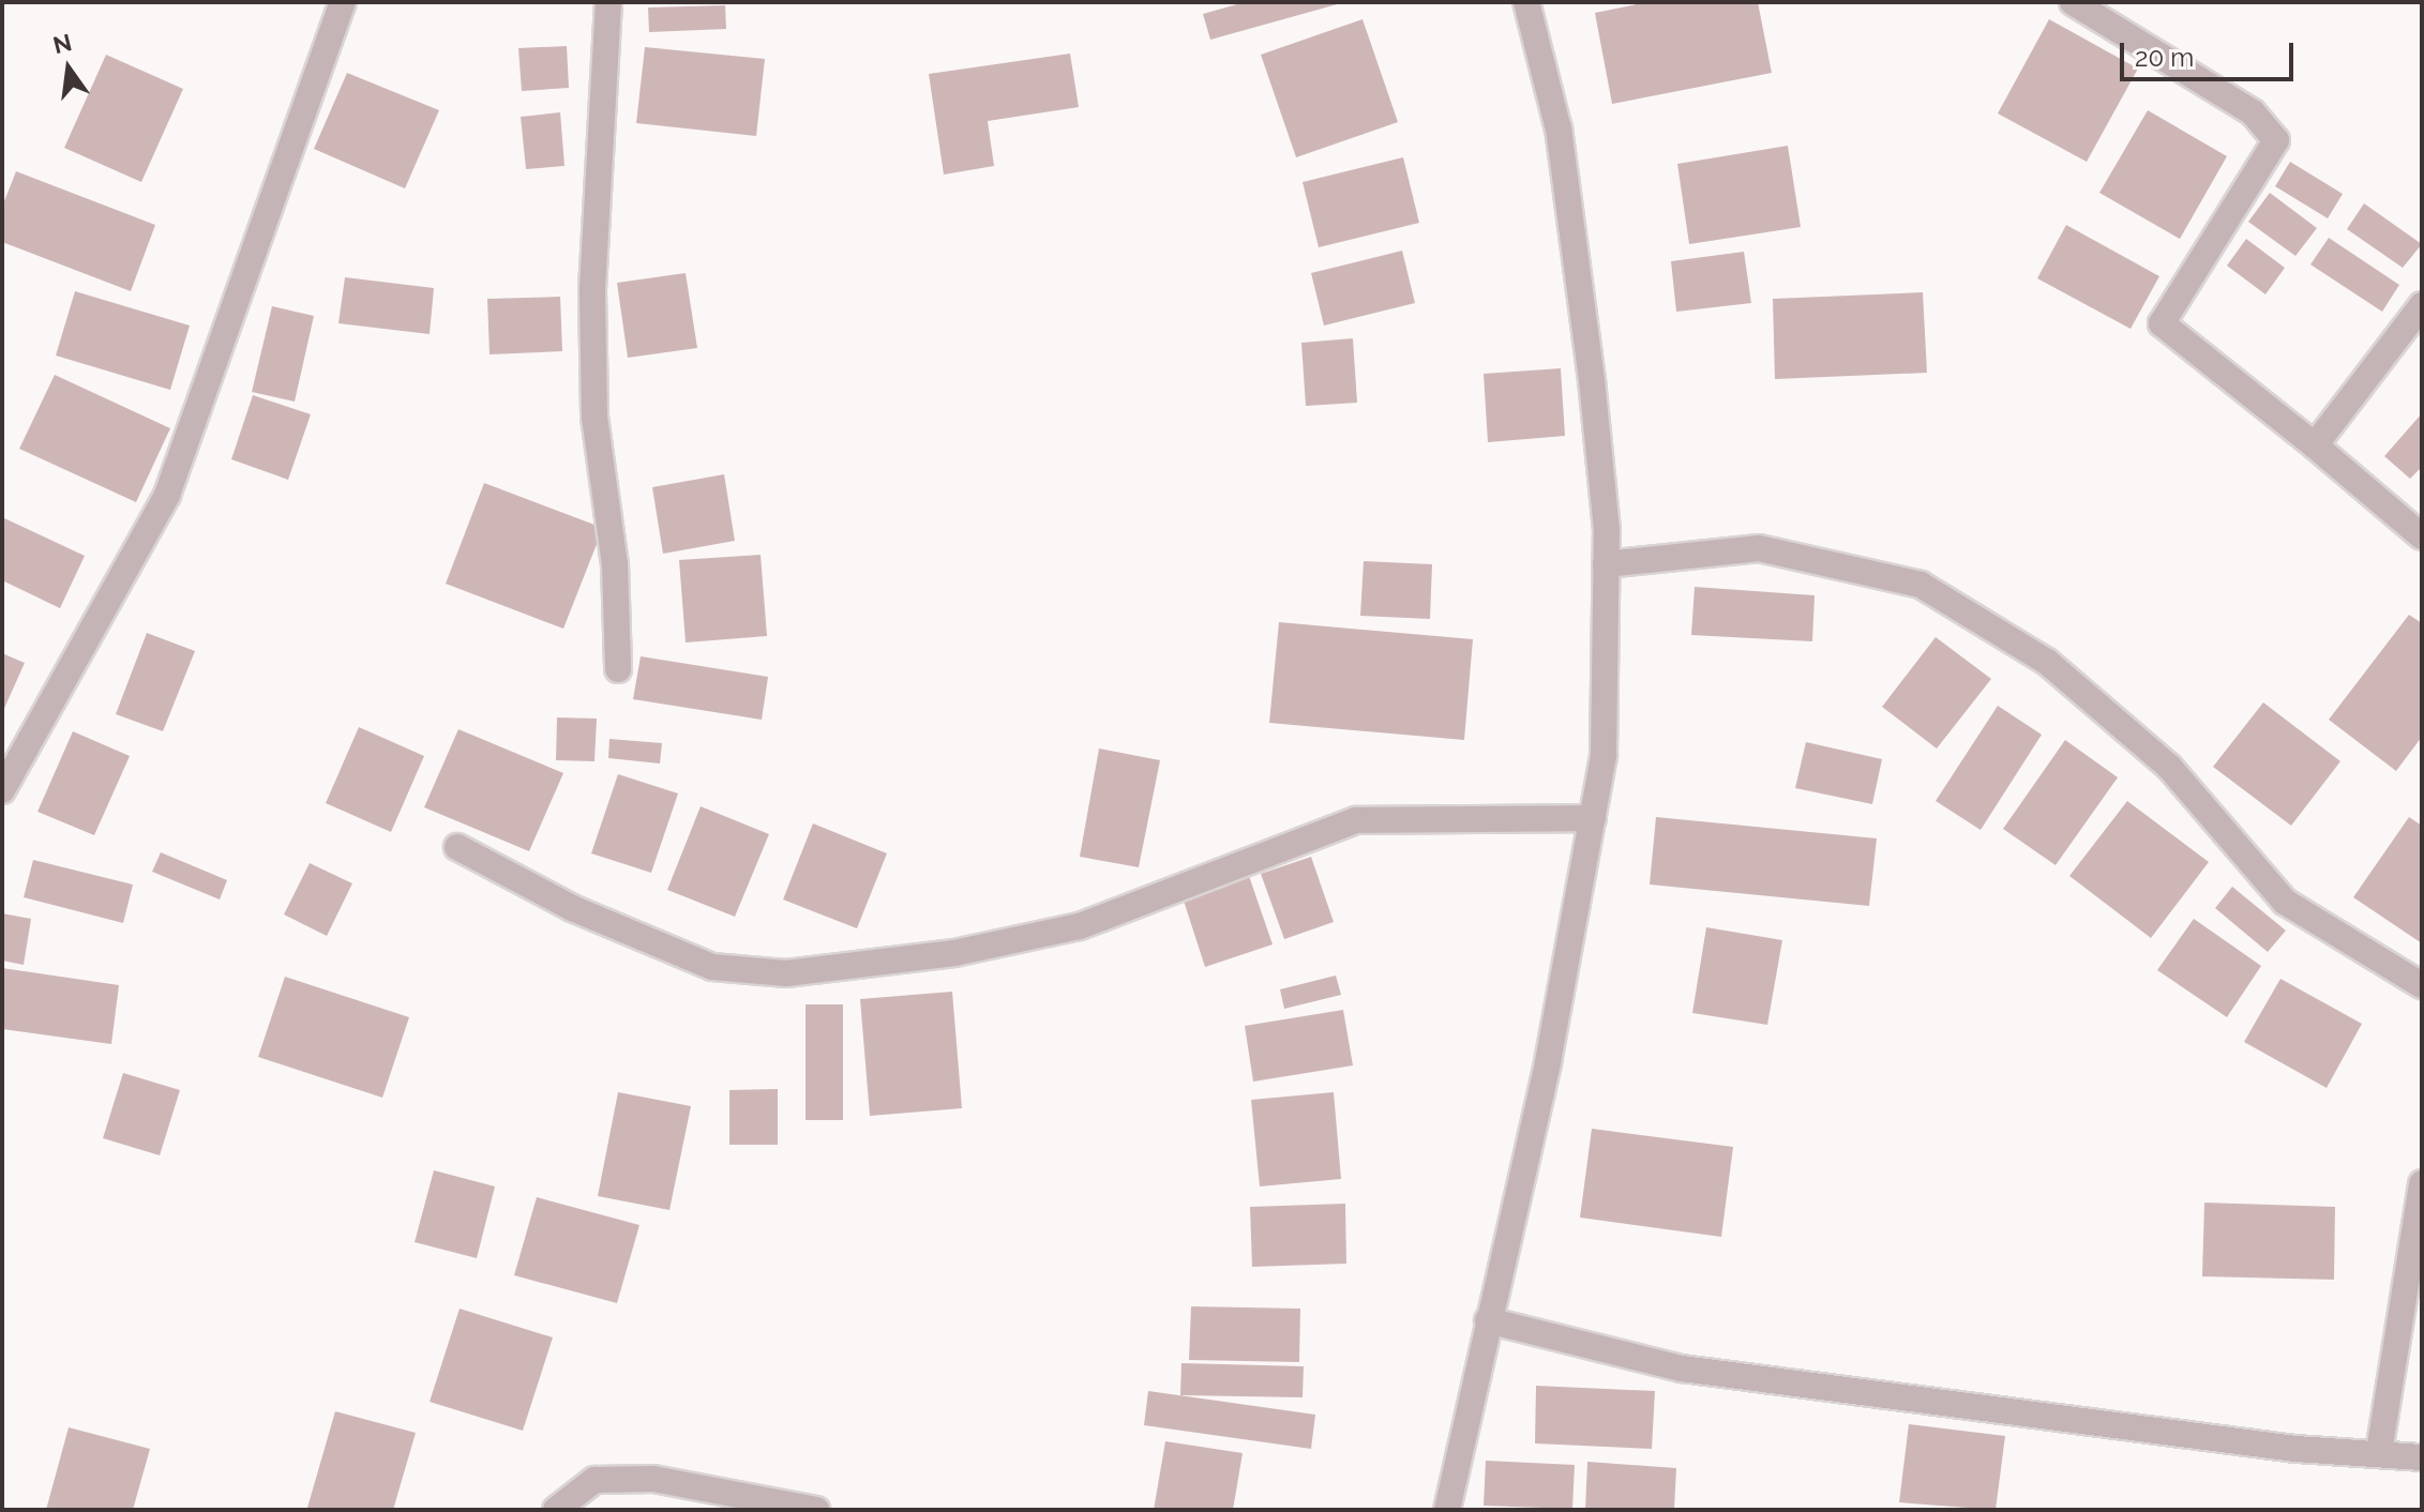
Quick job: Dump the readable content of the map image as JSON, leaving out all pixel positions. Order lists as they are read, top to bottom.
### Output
{
  "scale_bar": "20 m",
  "north": "top"
}
